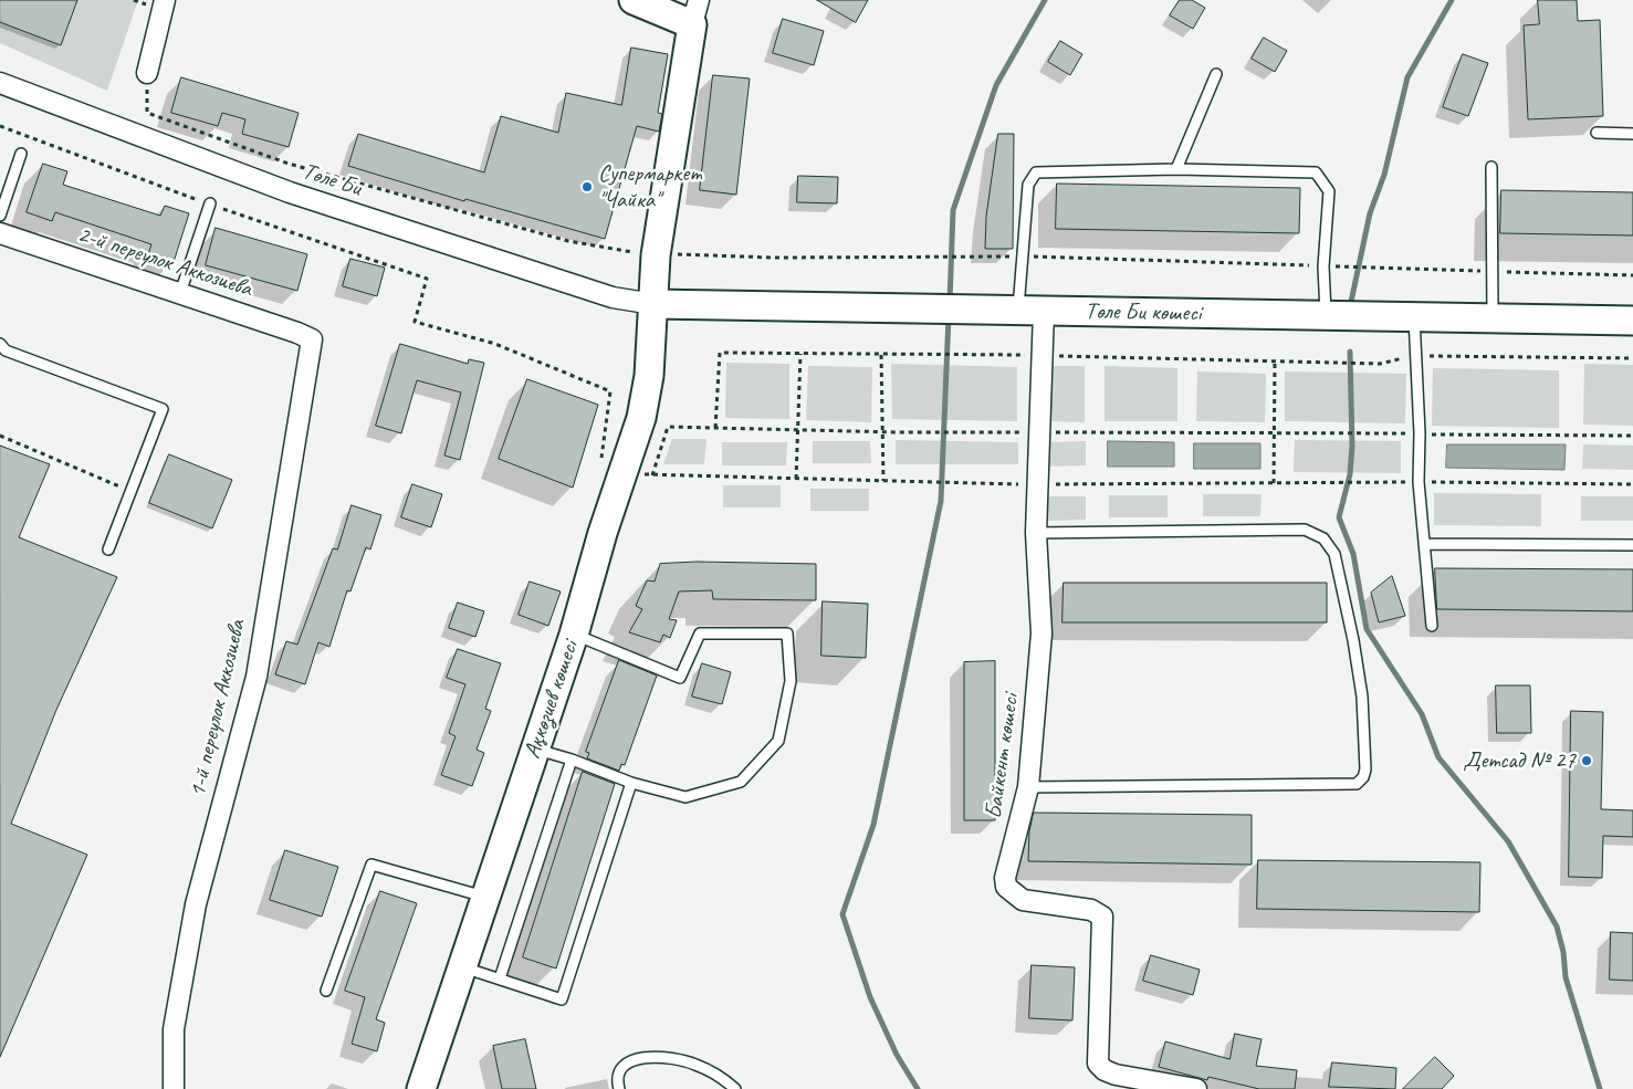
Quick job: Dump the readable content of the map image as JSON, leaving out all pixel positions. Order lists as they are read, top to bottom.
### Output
{
  "streets": {
    "main road": ["Төле Би көшесі", "Ақкөзиев көшесі"],
    "street": [
      "Төле Би",
      "2-й переулок Аккозиева",
      "1-й переулок Аккозиева",
      "Байкент көшесі"
    ]
  },
  "crossings": [
    ["Төле Би", "Төле Би көшесі"],
    ["Төле Би", "Ақкөзиев көшесі"],
    ["2-й переулок Аккозиева", "1-й переулок Аккозиева"],
    ["Төле Би көшесі", "Ақкөзиев көшесі"],
    ["Төле Би көшесі", "Байкент көшесі"]
  ],
  "places": ["Супермаркет \"Чайка\"", "Детсад № 27"]
}
